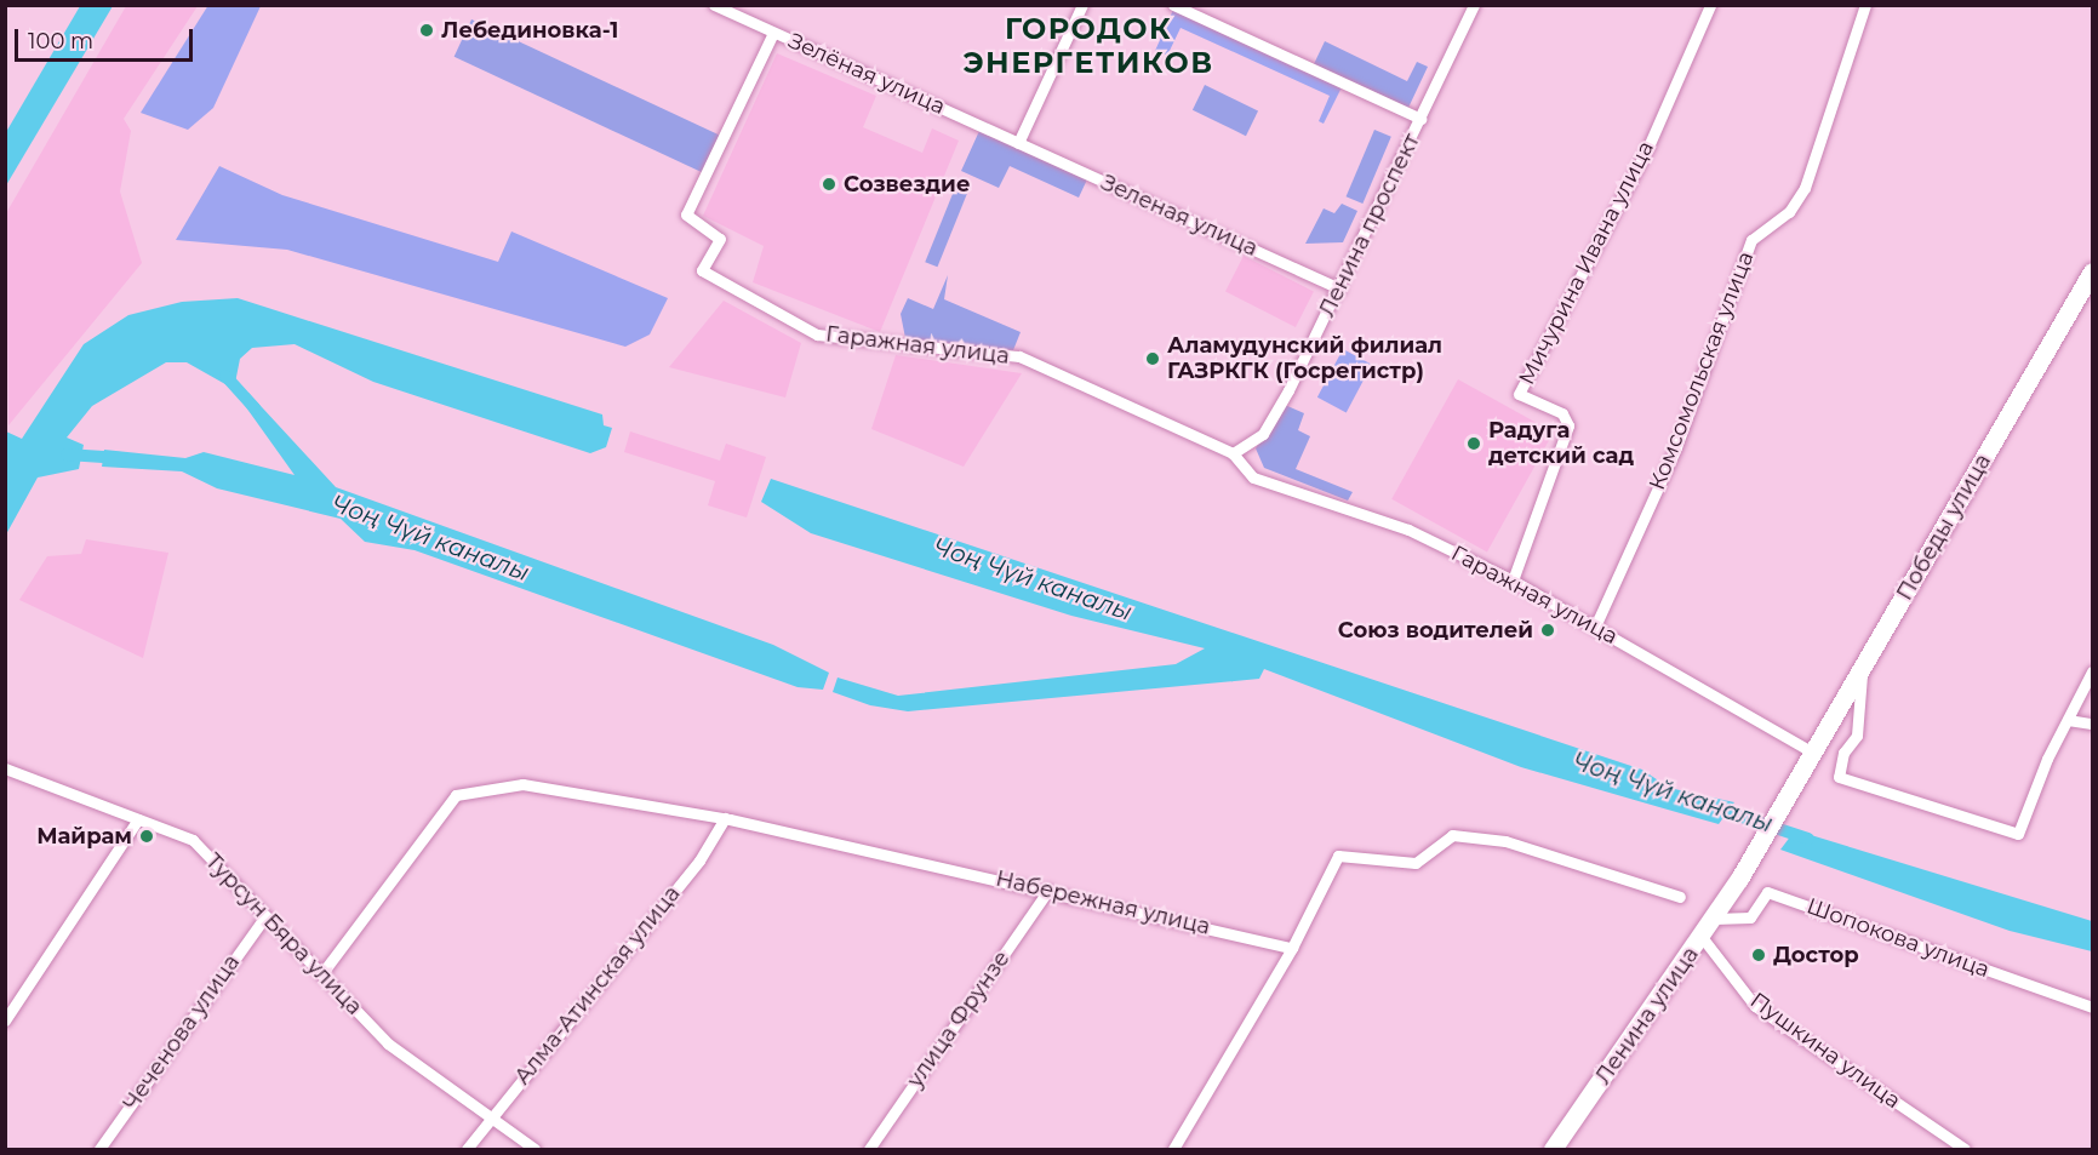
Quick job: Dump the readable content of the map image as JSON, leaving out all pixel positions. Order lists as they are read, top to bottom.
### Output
{
  "streets": {
    "main road": ["Победы улица", "Ленина улица"],
    "street": [
      "Зелёная улица",
      "Зеленая улица",
      "Ленина проспект",
      "Мичурина Ивана улица",
      "Гаражная улица",
      "Комсомольская улица",
      "Набережная улица",
      "Турсун Бяра улица",
      "Шопокова улица",
      "Алма-Атинская улица",
      "улица Фрунзе",
      "Чеченова улица",
      "Пушкина улица"
    ]
  },
  "crossings": [
    ["Зелёная улица", "Зеленая улица"],
    ["Зелёная улица", "Гаражная улица"],
    ["Зеленая улица", "Ленина проспект"],
    ["Ленина проспект", "Гаражная улица"],
    ["Мичурина Ивана улица", "Гаражная улица"],
    ["Гаражная улица", "Комсомольская улица"],
    ["Гаражная улица", "Победы улица"],
    ["Победы улица", "Ленина улица"],
    ["Набережная улица", "Турсун Бяра улица"],
    ["Набережная улица", "Алма-Атинская улица"],
    ["Набережная улица", "улица Фрунзе"],
    ["Турсун Бяра улица", "Алма-Атинская улица"],
    ["Турсун Бяра улица", "Чеченова улица"],
    ["Шопокова улица", "Ленина улица"],
    ["Ленина улица", "Пушкина улица"]
  ],
  "districts": ["ГОРОДОК ЭНЕРГЕТИКОВ"],
  "water": ["Чоң Чүй каналы"],
  "places": [
    "Лебединовка-1",
    "Созвездие",
    "Аламудунский филиал ГАЗРКГК (Госрегистр)",
    "Радуга детский сад",
    "Союз водителей",
    "Майрам",
    "Достор"
  ],
  "scale_bar": "100 m"
}
